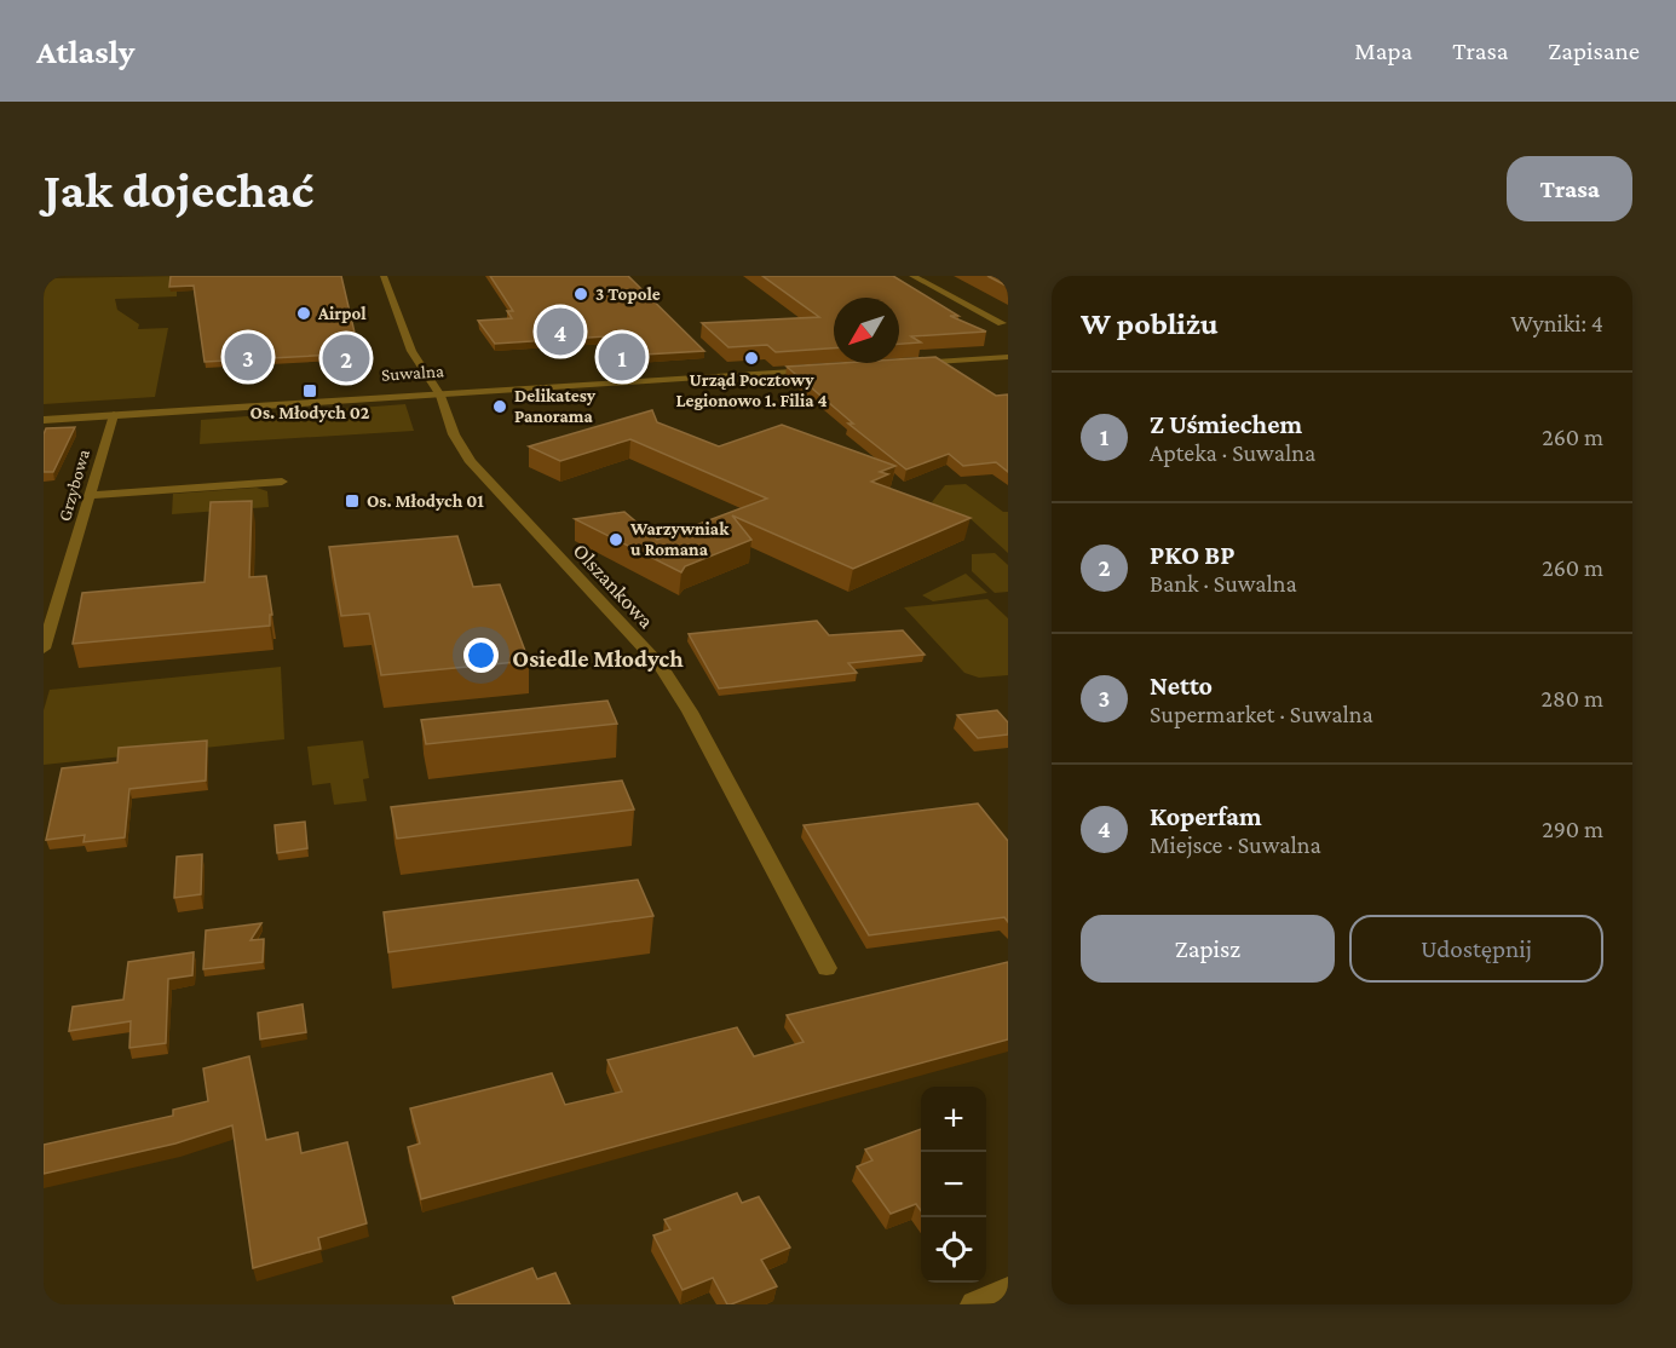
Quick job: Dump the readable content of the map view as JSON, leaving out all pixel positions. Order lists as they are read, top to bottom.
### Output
{
  "streets": {
    "street": ["Suwalna", "Grzybowa", "Olszankowa"]
  },
  "crossings": [
    ["Suwalna", "Grzybowa"],
    ["Suwalna", "Olszankowa"]
  ],
  "districts": ["Osiedle Młodych"],
  "places": {
    "other": [
      "3 Topole",
      "Airpol",
      "Urząd Pocztowy Legionowo 1. Filia 4",
      "Delikatesy Panorama",
      "Warzywniak u Romana"
    ],
    "transit": ["Os. Młodych 02", "Os. Młodych 01"]
  },
  "north": "bottom left",
  "page": {
    "header": "Atlasly",
    "nav": ["Mapa", "Trasa", "Zapisane"],
    "buttons": [
      "Trasa",
      ["Zapisz", "Udostępnij"]
    ],
    "title": "Jak dojechać",
    "heading": ["W pobliżu", "Wyniki: 4"],
    "pins": [
      "4",
      "1",
      "3",
      "2"
    ],
    "list": [
      {
        "mark": "1",
        "name": "Z Uśmiechem",
        "note": "Apteka · Suwalna",
        "value": "260 m"
      },
      {
        "mark": "2",
        "name": "PKO BP",
        "note": "Bank · Suwalna",
        "value": "260 m"
      },
      {
        "mark": "3",
        "name": "Netto",
        "note": "Supermarket · Suwalna",
        "value": "280 m"
      },
      {
        "mark": "4",
        "name": "Koperfam",
        "note": "Miejsce · Suwalna",
        "value": "290 m"
      }
    ],
    "map_buttons": ["+", "−"]
  }
}
